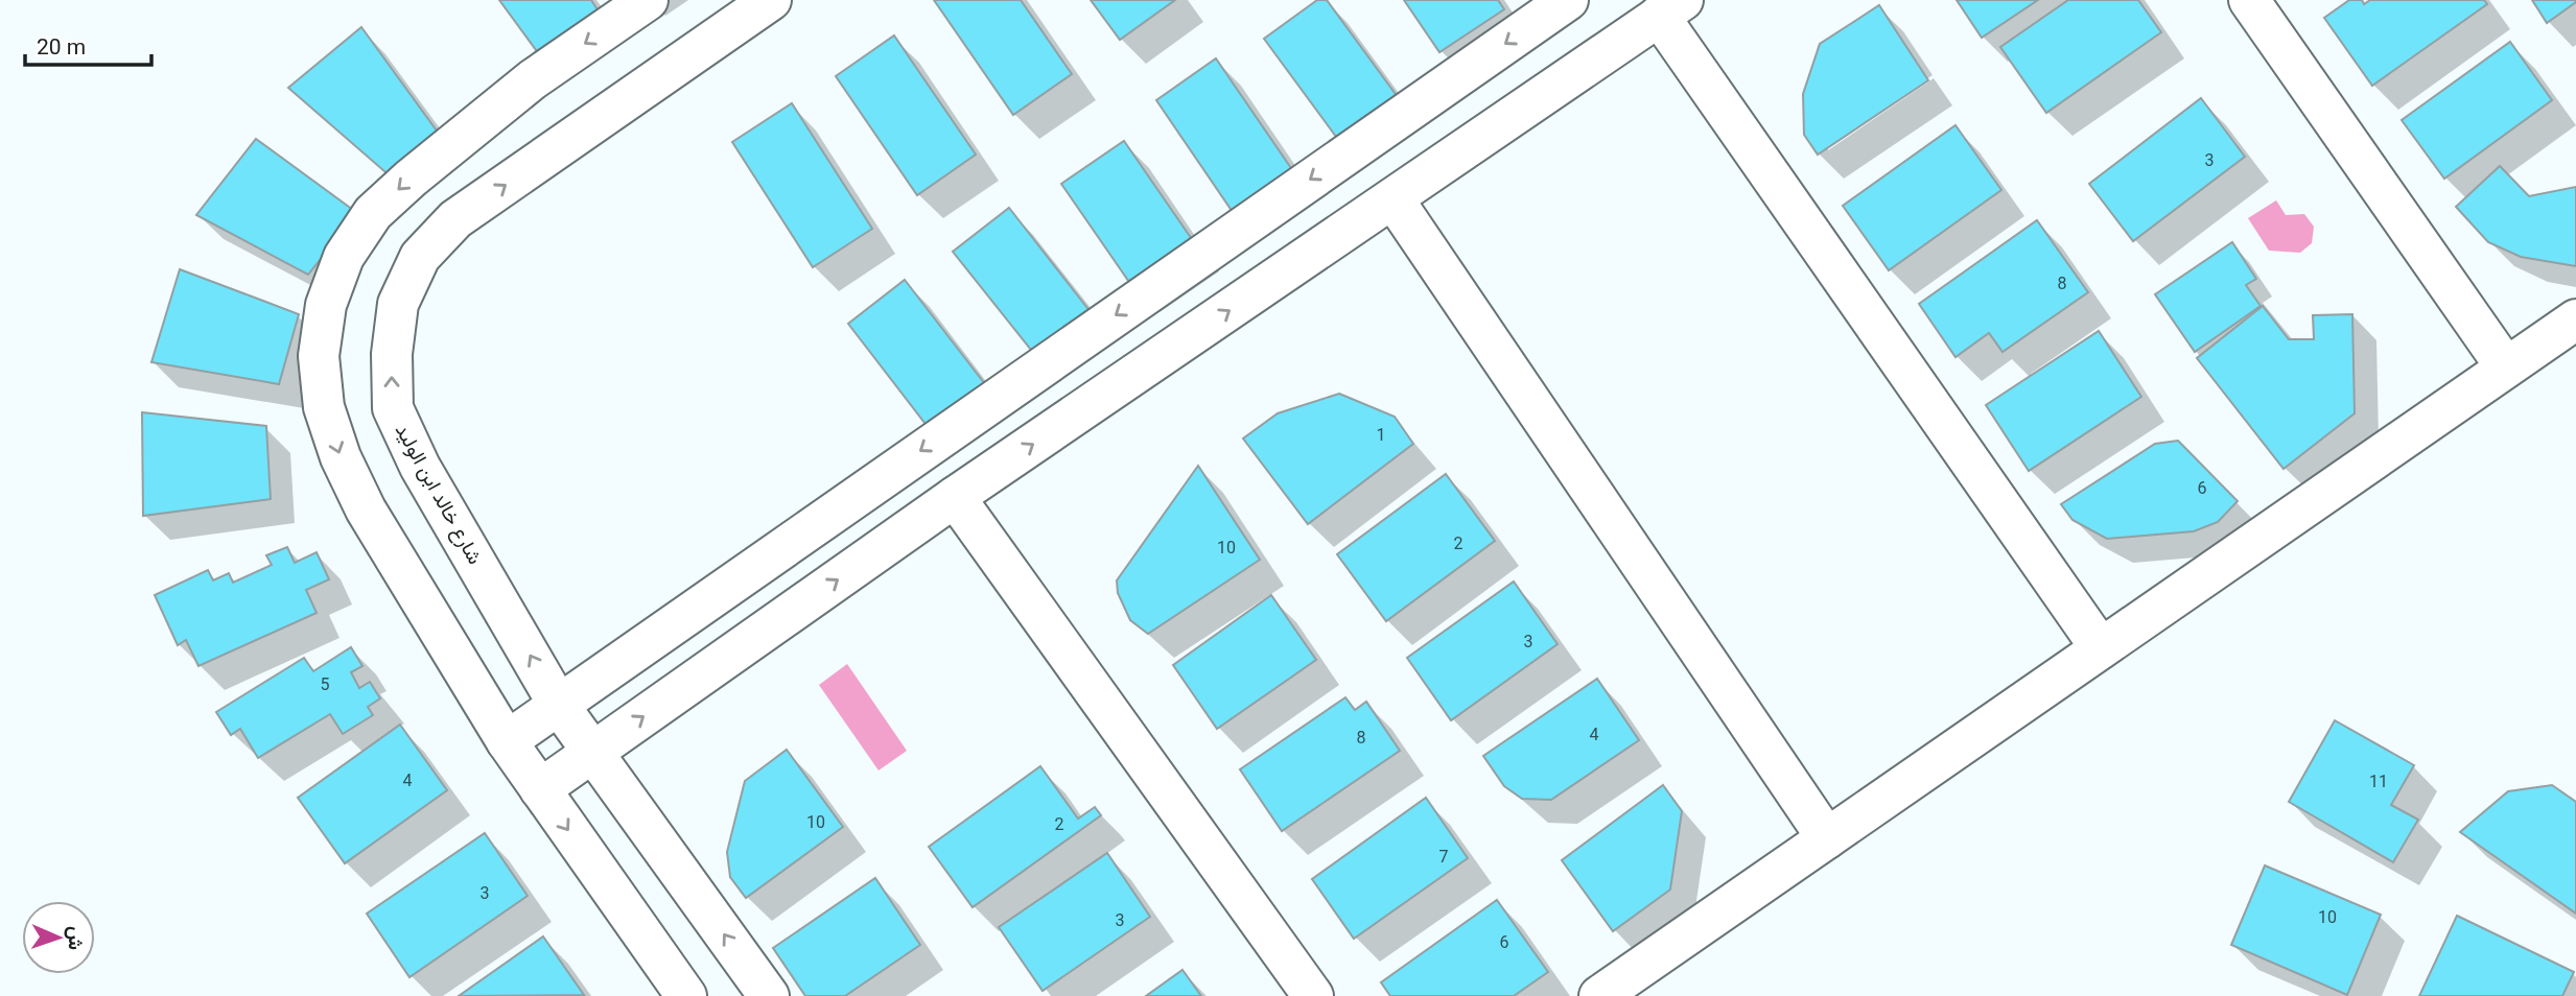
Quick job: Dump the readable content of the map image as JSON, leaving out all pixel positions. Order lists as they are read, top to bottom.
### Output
{
  "streets": {
    "street": ["شارع خالد ابن الوليد"]
  },
  "house_numbers": [
    "3",
    "8",
    "1",
    "6",
    "2",
    "10",
    "3",
    "5",
    "4",
    "8",
    "4",
    "11",
    "10",
    "2",
    "7",
    "3",
    "10",
    "3",
    "6"
  ],
  "scale_bar": "20 m",
  "north": "right"
}
